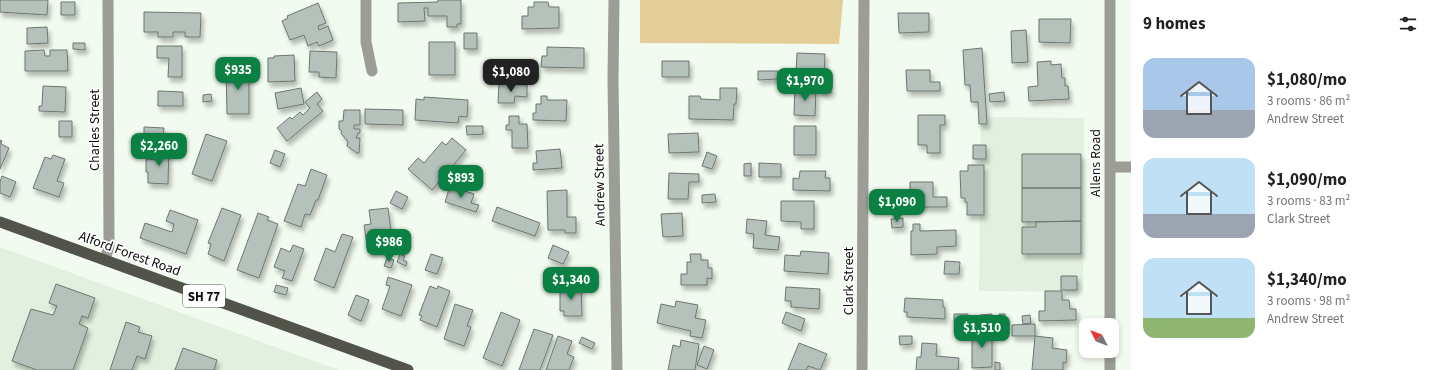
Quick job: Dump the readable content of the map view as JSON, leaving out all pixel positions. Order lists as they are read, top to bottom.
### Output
{
  "streets": {
    "main road": ["Alford Forest Road", "SH 77"],
    "street": [
      "Charles Street",
      "Allens Road",
      "Andrew Street",
      "Clark Street"
    ]
  },
  "crossings": [
    ["Charles Street", "Alford Forest Road"]
  ],
  "north": "top left",
  "page": {
    "heading": "9 homes",
    "list": [
      {
        "name": "$1,080/mo",
        "note": "3 rooms · 86 m² · Andrew Street"
      },
      {
        "name": "$1,090/mo",
        "note": "3 rooms · 83 m² · Clark Street"
      },
      {
        "name": "$1,340/mo",
        "note": "3 rooms · 98 m² · Andrew Street"
      }
    ],
    "price": [
      "$935",
      "$1,080",
      "$1,970",
      "$2,260",
      "$893",
      "$1,090",
      "$986",
      "$1,340",
      "$1,510"
    ]
  }
}
